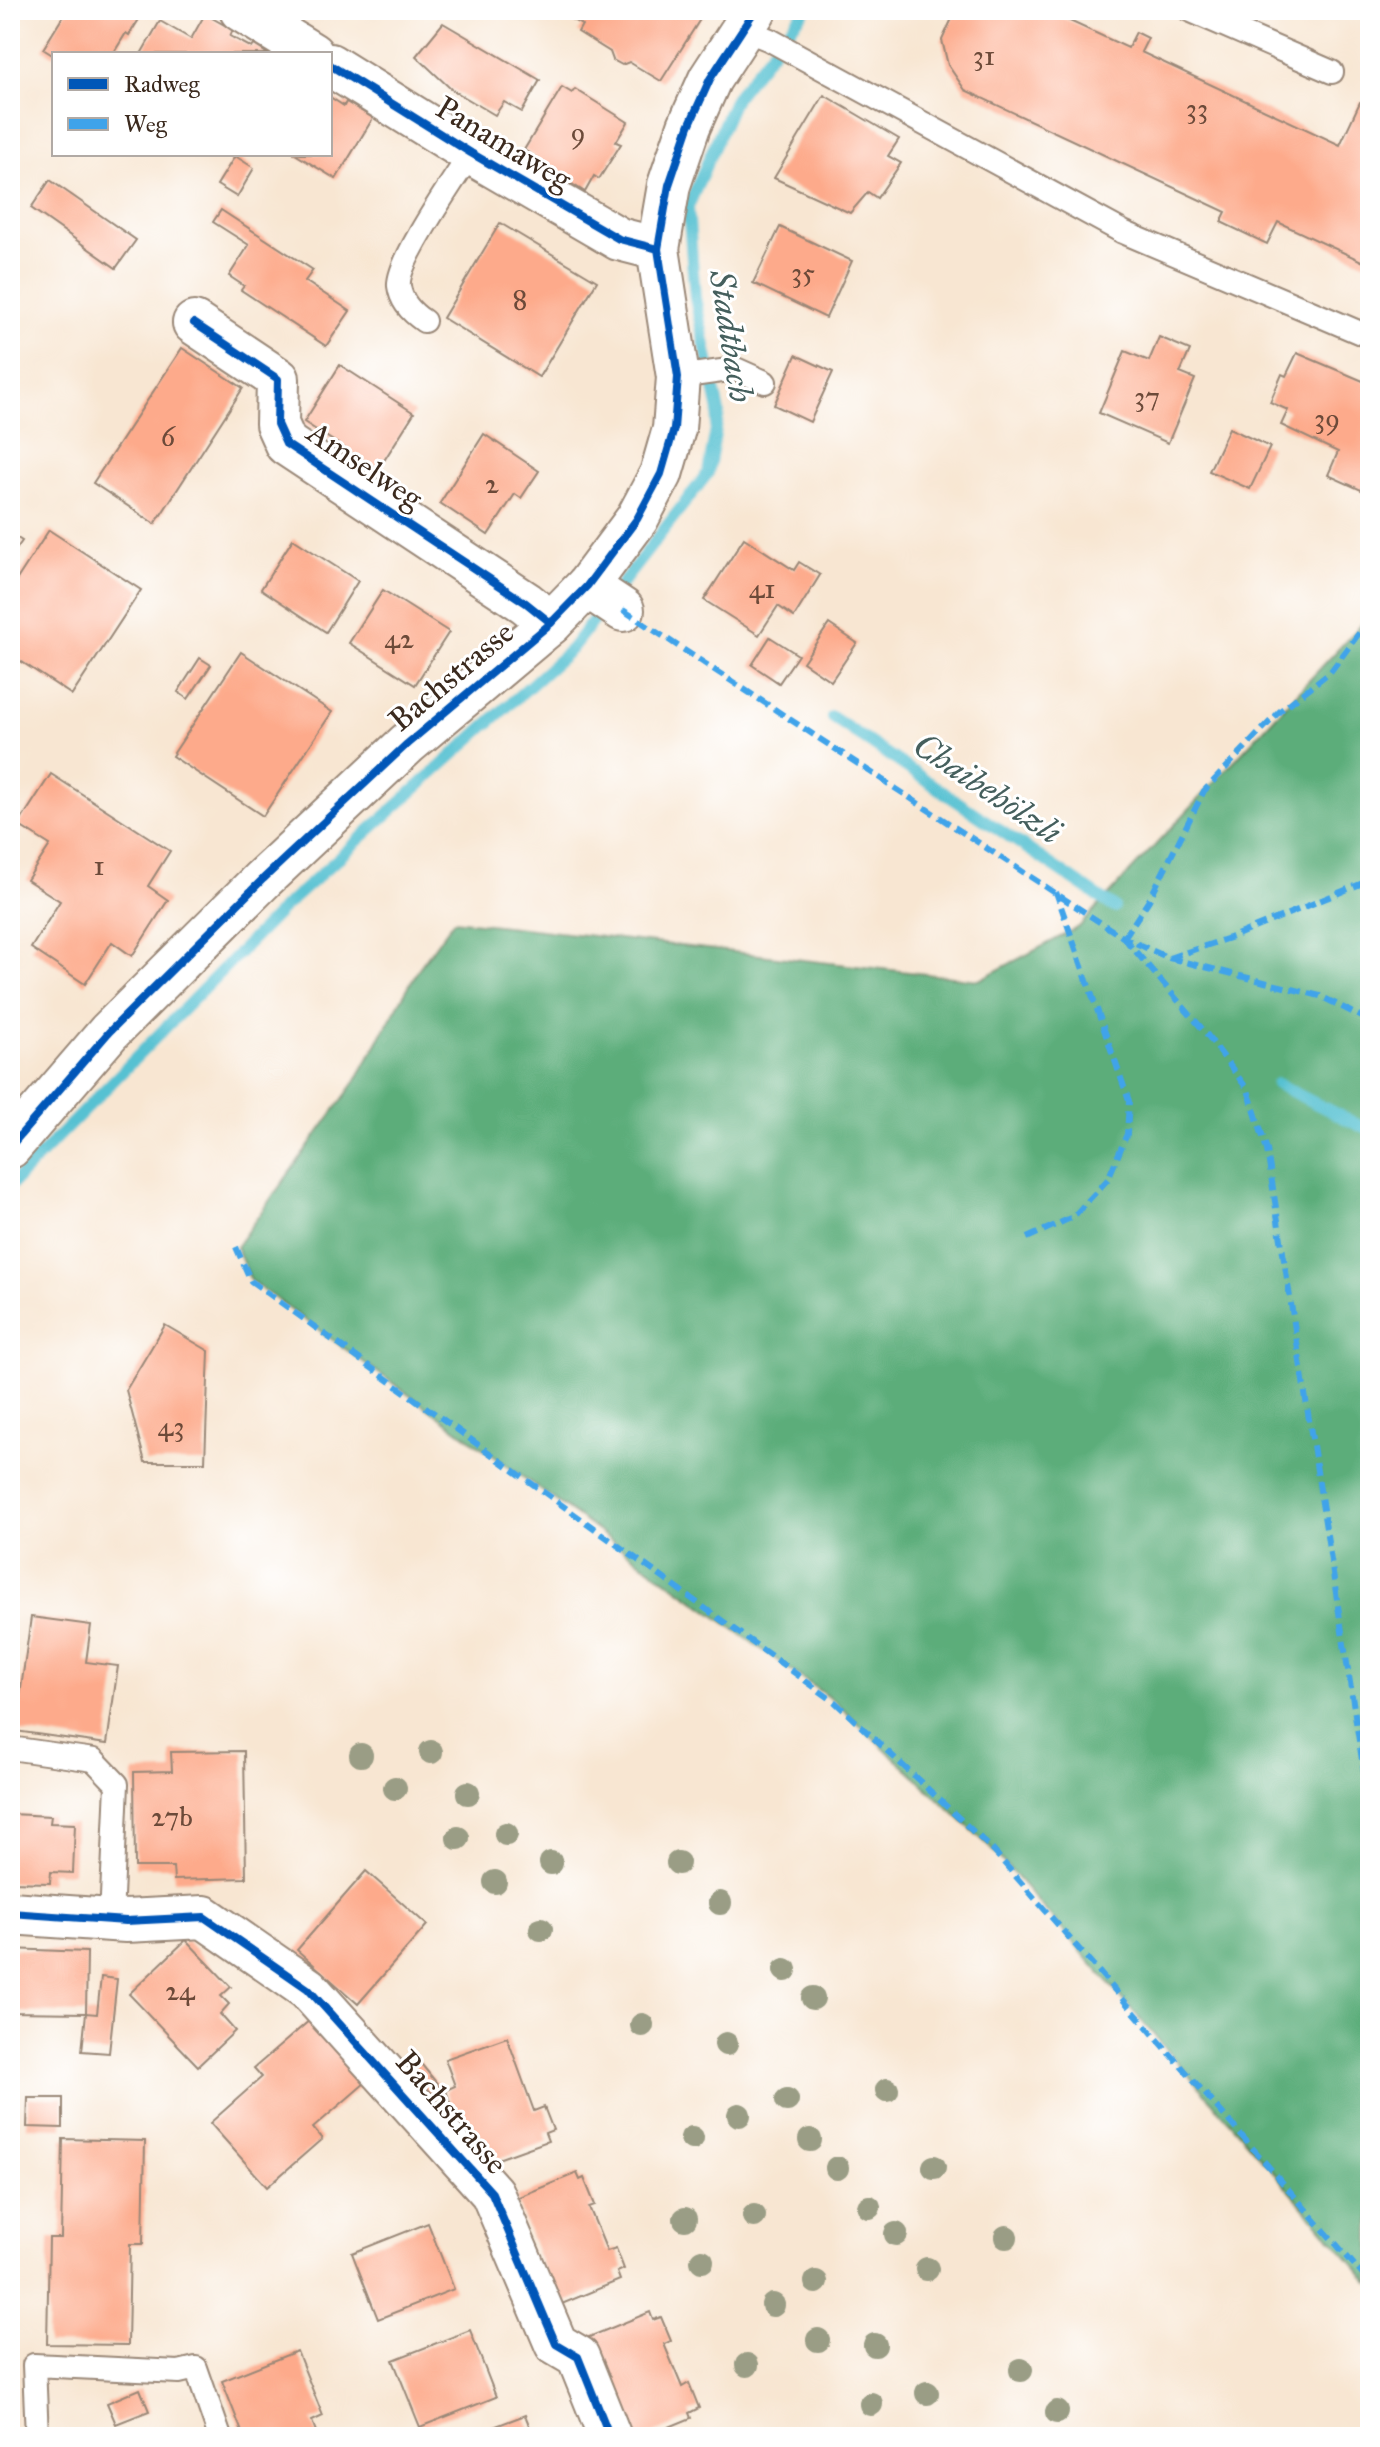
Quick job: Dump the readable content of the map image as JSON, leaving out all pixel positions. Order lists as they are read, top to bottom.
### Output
{
  "streets": {
    "street": ["Panamaweg", "Amselweg", "Bachstrasse"]
  },
  "crossings": [
    ["Panamaweg", "Bachstrasse"],
    ["Amselweg", "Bachstrasse"]
  ],
  "water": ["Stadtbach", "Chaibehölzli"],
  "house_numbers": [
    "31",
    "33",
    "9",
    "35",
    "8",
    "37",
    "39",
    "6",
    "2",
    "41",
    "42",
    "1",
    "43",
    "27b",
    "24"
  ],
  "legend": ["Radweg", "Weg"]
}
